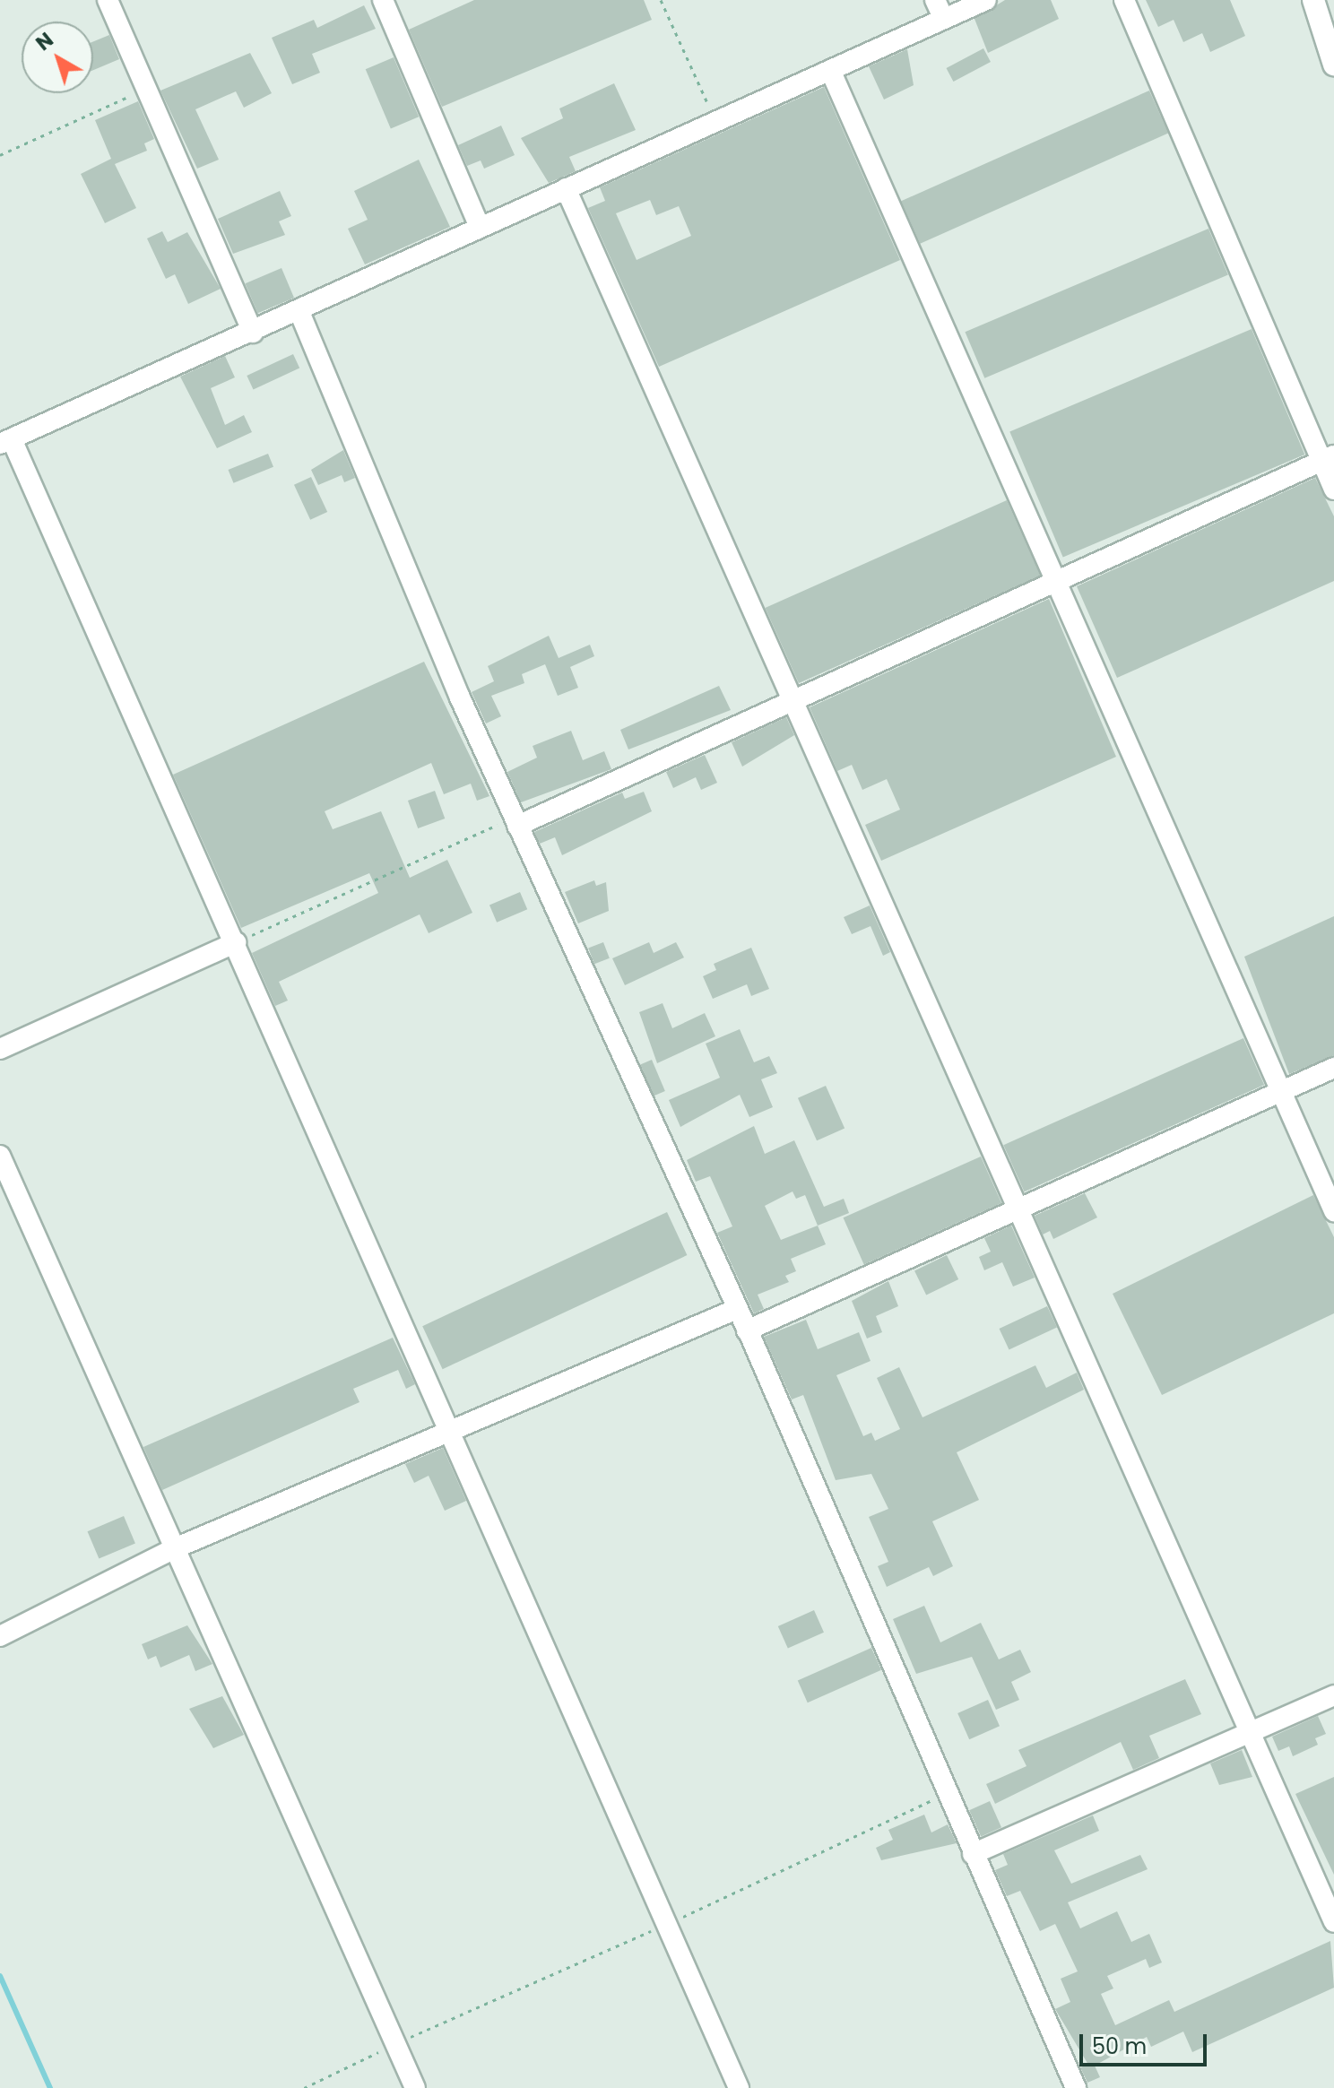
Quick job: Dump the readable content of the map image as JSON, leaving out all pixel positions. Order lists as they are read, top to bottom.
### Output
{
  "scale_bar": "50 m",
  "north": "top left"
}
